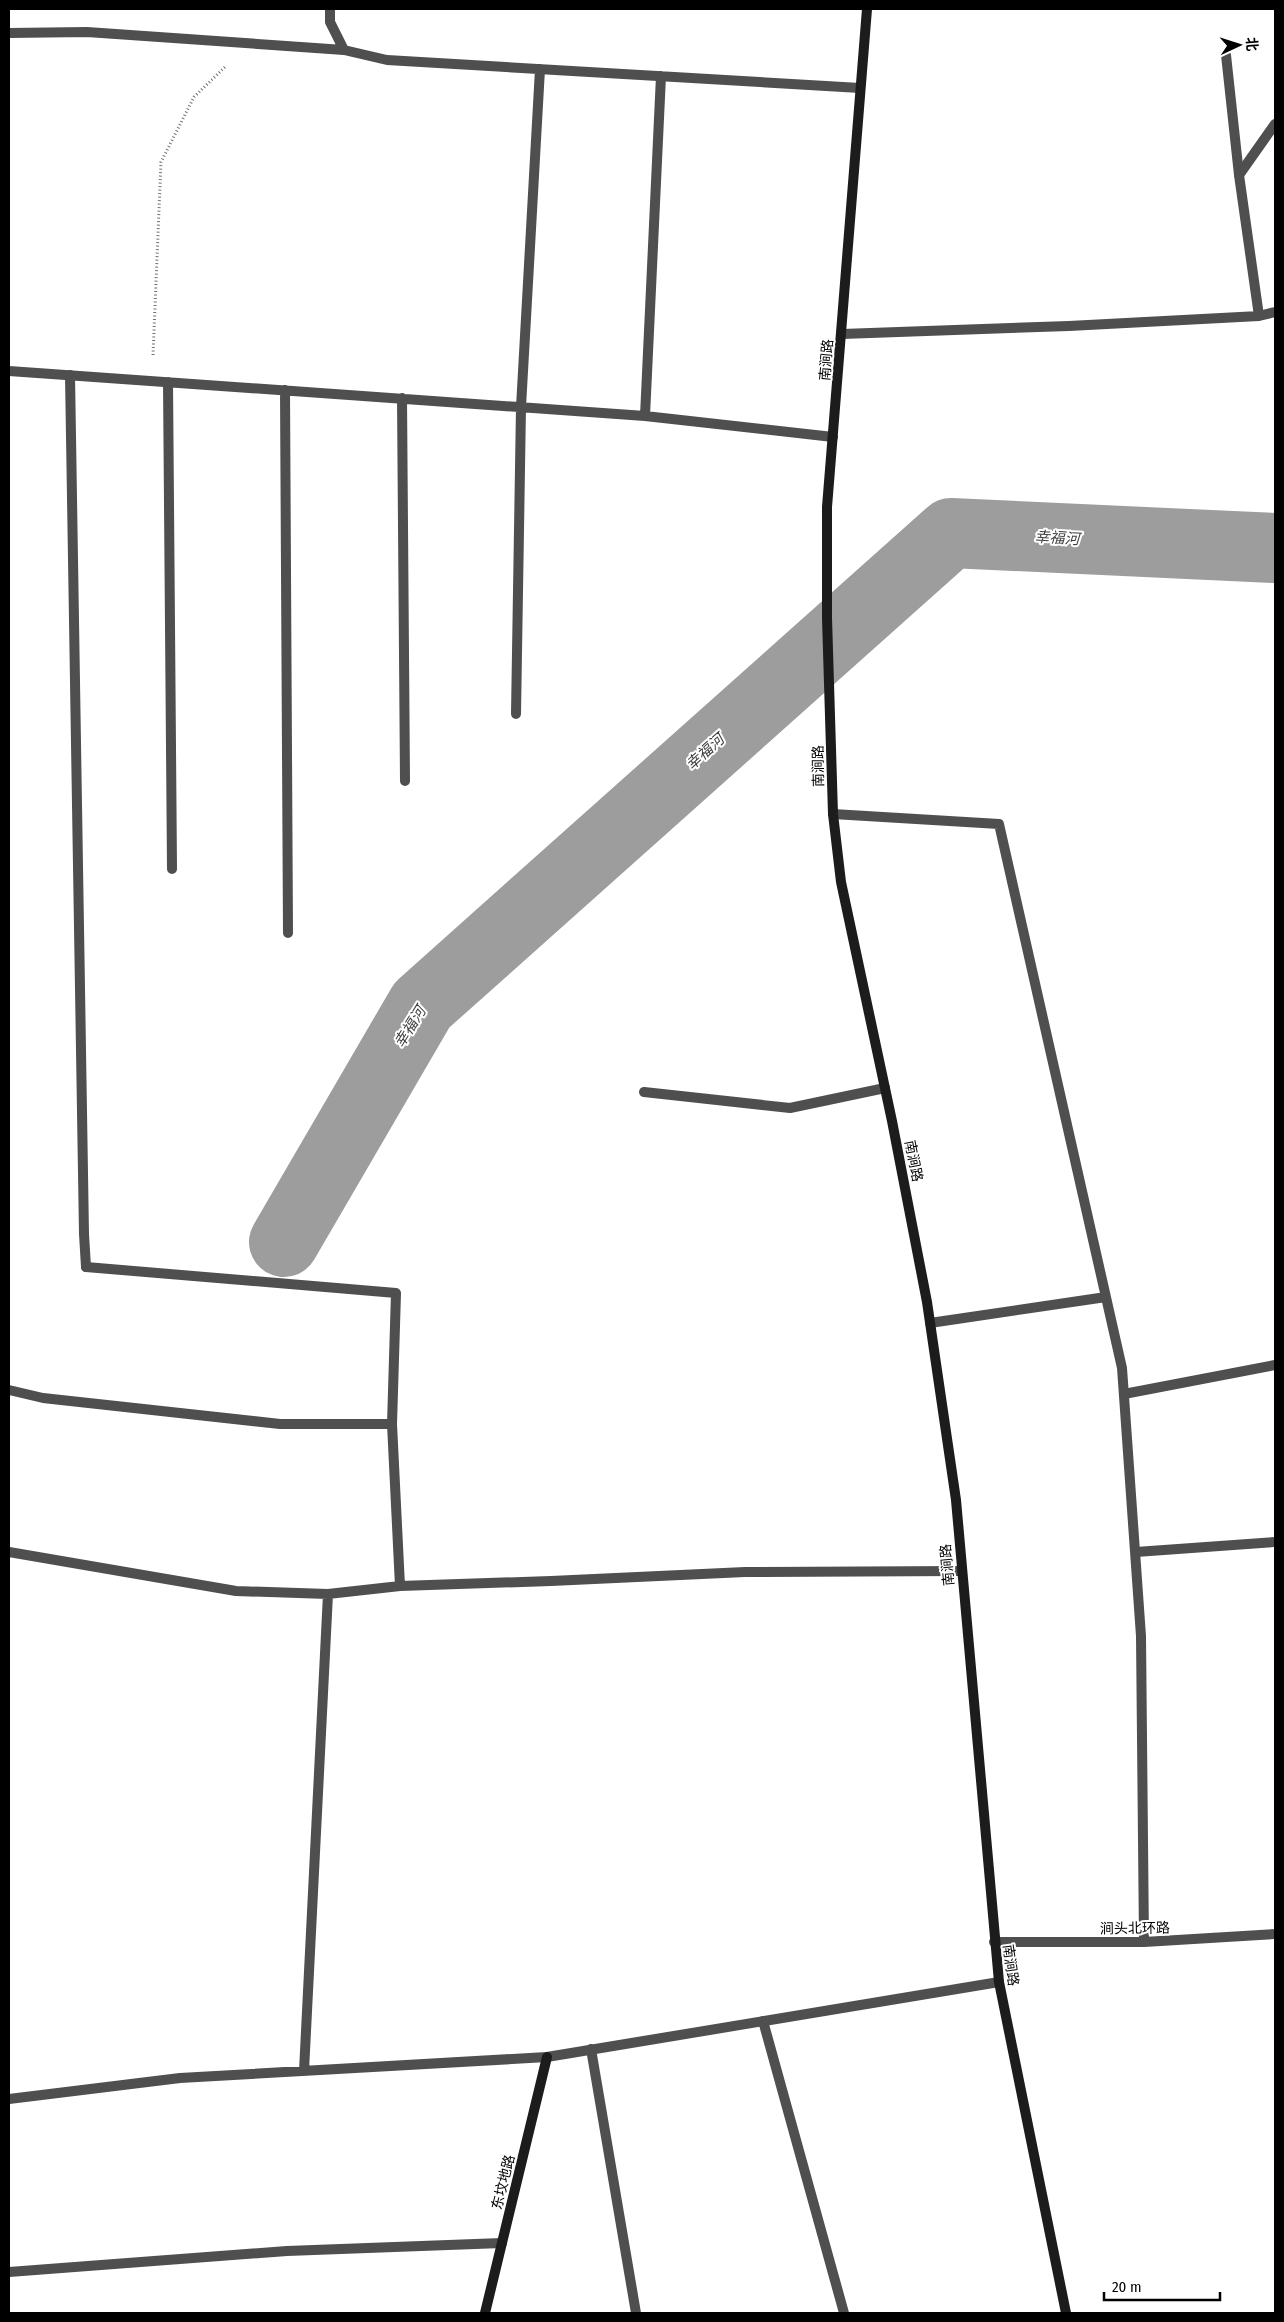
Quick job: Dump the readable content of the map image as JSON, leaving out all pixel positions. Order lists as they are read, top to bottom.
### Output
{
  "streets": {
    "main road": ["南涧路", "东坟地路"],
    "street": ["涧头北环路"]
  },
  "crossings": [
    ["南涧路", "涧头北环路"]
  ],
  "water": ["幸福河"],
  "scale_bar": "20 m",
  "north": "right"
}
